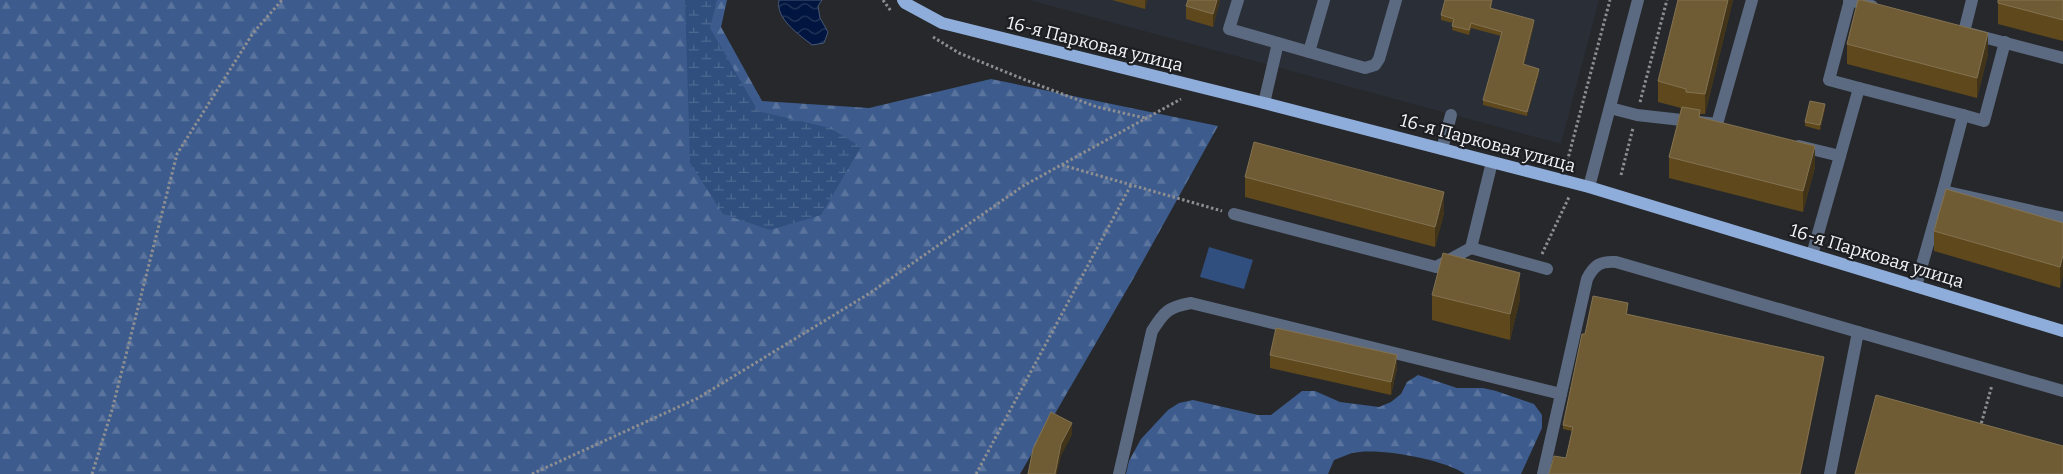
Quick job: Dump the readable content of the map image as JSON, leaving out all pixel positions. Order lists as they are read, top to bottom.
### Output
{
  "streets": {
    "main road": ["16-я Парковая улица"]
  }
}
